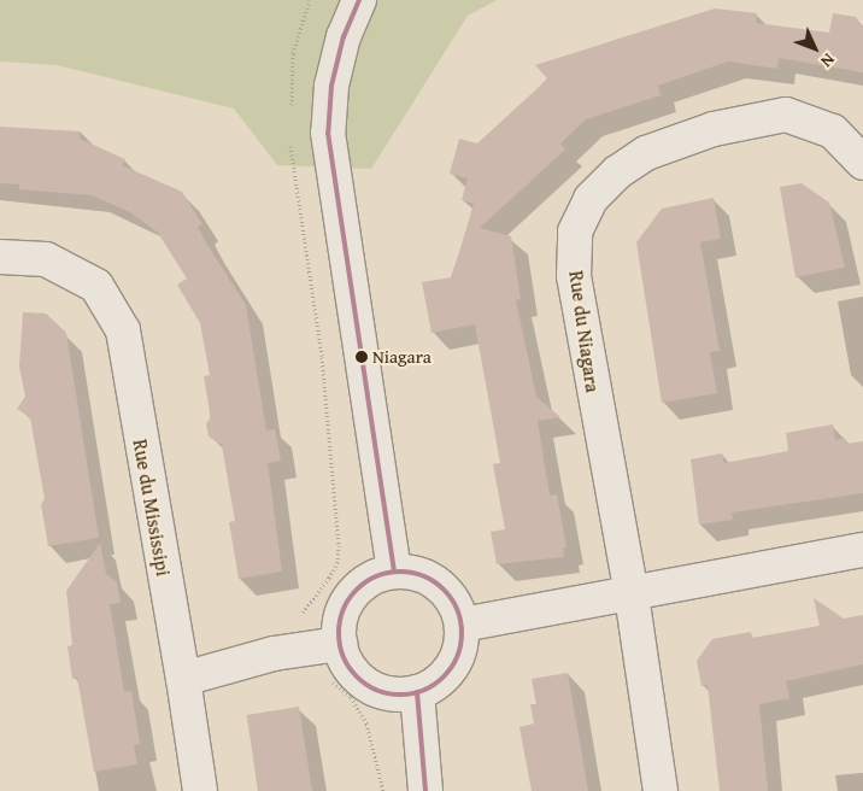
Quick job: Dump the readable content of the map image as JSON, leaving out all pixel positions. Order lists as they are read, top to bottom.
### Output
{
  "streets": {
    "street": ["Rue du Niagara", "Rue du Mississipi"]
  },
  "places": ["Niagara"],
  "north": "bottom right"
}
